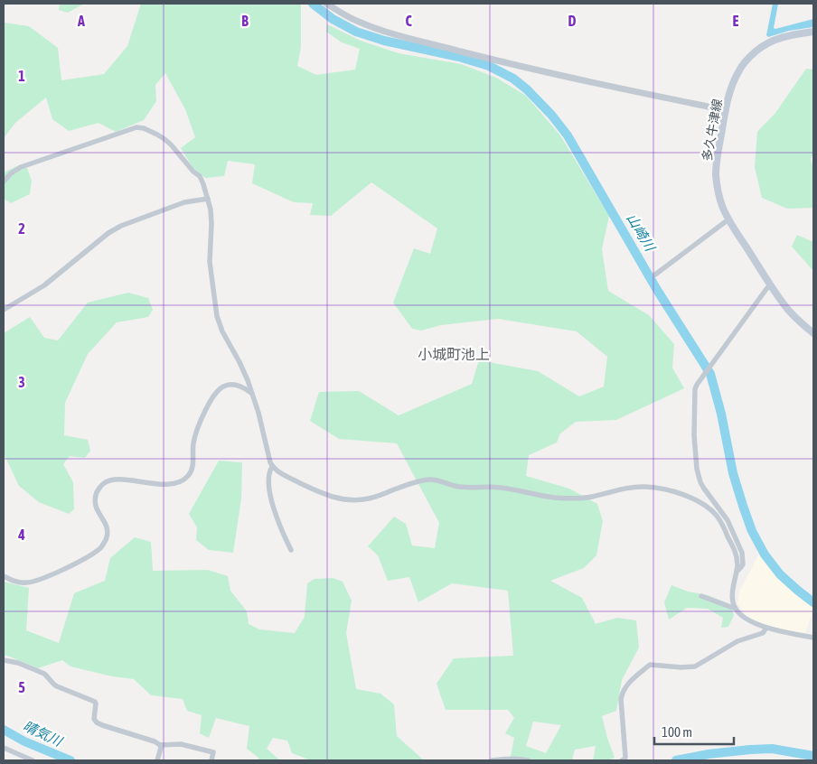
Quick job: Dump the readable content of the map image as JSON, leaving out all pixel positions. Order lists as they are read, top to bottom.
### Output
{
  "streets": {
    "main road": ["多久牛津線"]
  },
  "districts": ["小城町池上"],
  "water": ["山崎川", "晴気川"],
  "scale_bar": "100 m",
  "grid": {
    "columns": [
      "A",
      "B",
      "C",
      "D",
      "E"
    ],
    "rows": [
      "1",
      "2",
      "3",
      "4",
      "5"
    ]
  }
}
